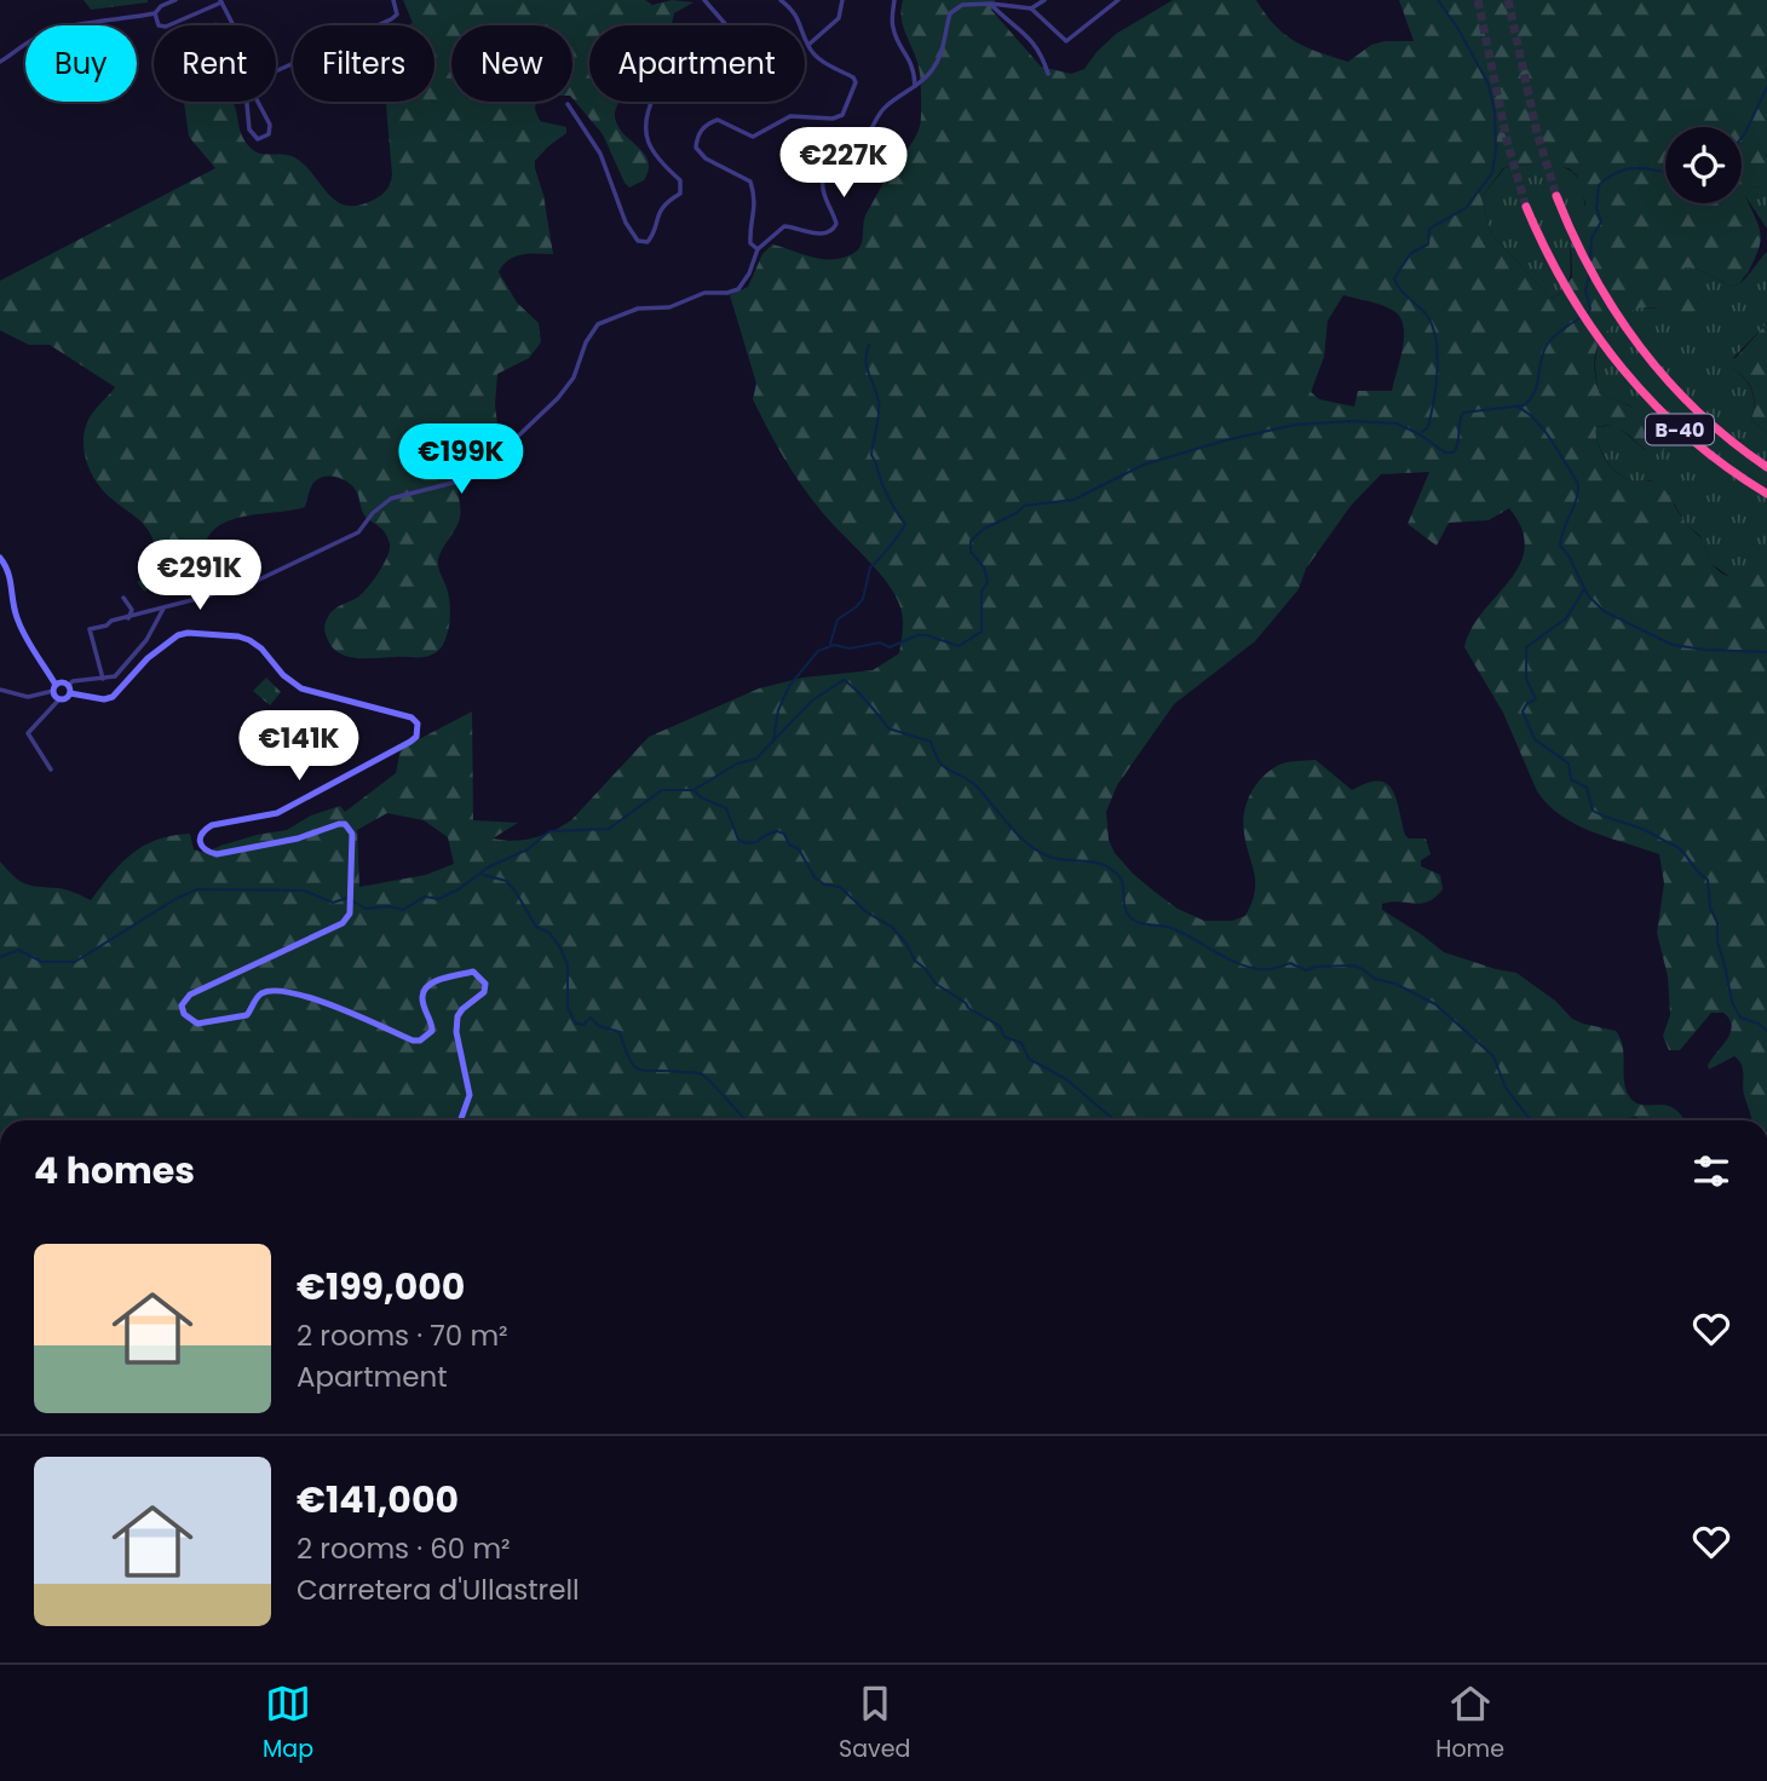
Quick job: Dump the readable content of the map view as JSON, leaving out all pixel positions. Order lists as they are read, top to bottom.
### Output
{
  "streets": {
    "highway": ["B-40"]
  },
  "page": {
    "chip": [
      "Buy",
      "Rent",
      "Filters",
      "New",
      "Apartment"
    ],
    "price": [
      "€227K",
      "€199K",
      "€291K",
      "€141K"
    ],
    "heading": "4 homes",
    "list": [
      {
        "name": "€199,000",
        "note": "2 rooms · 70 m² · Apartment"
      },
      {
        "name": "€141,000",
        "note": "2 rooms · 60 m² · Carretera d'Ullastrell"
      }
    ],
    "tabs": ["Map", "Saved", "Home"]
  }
}
